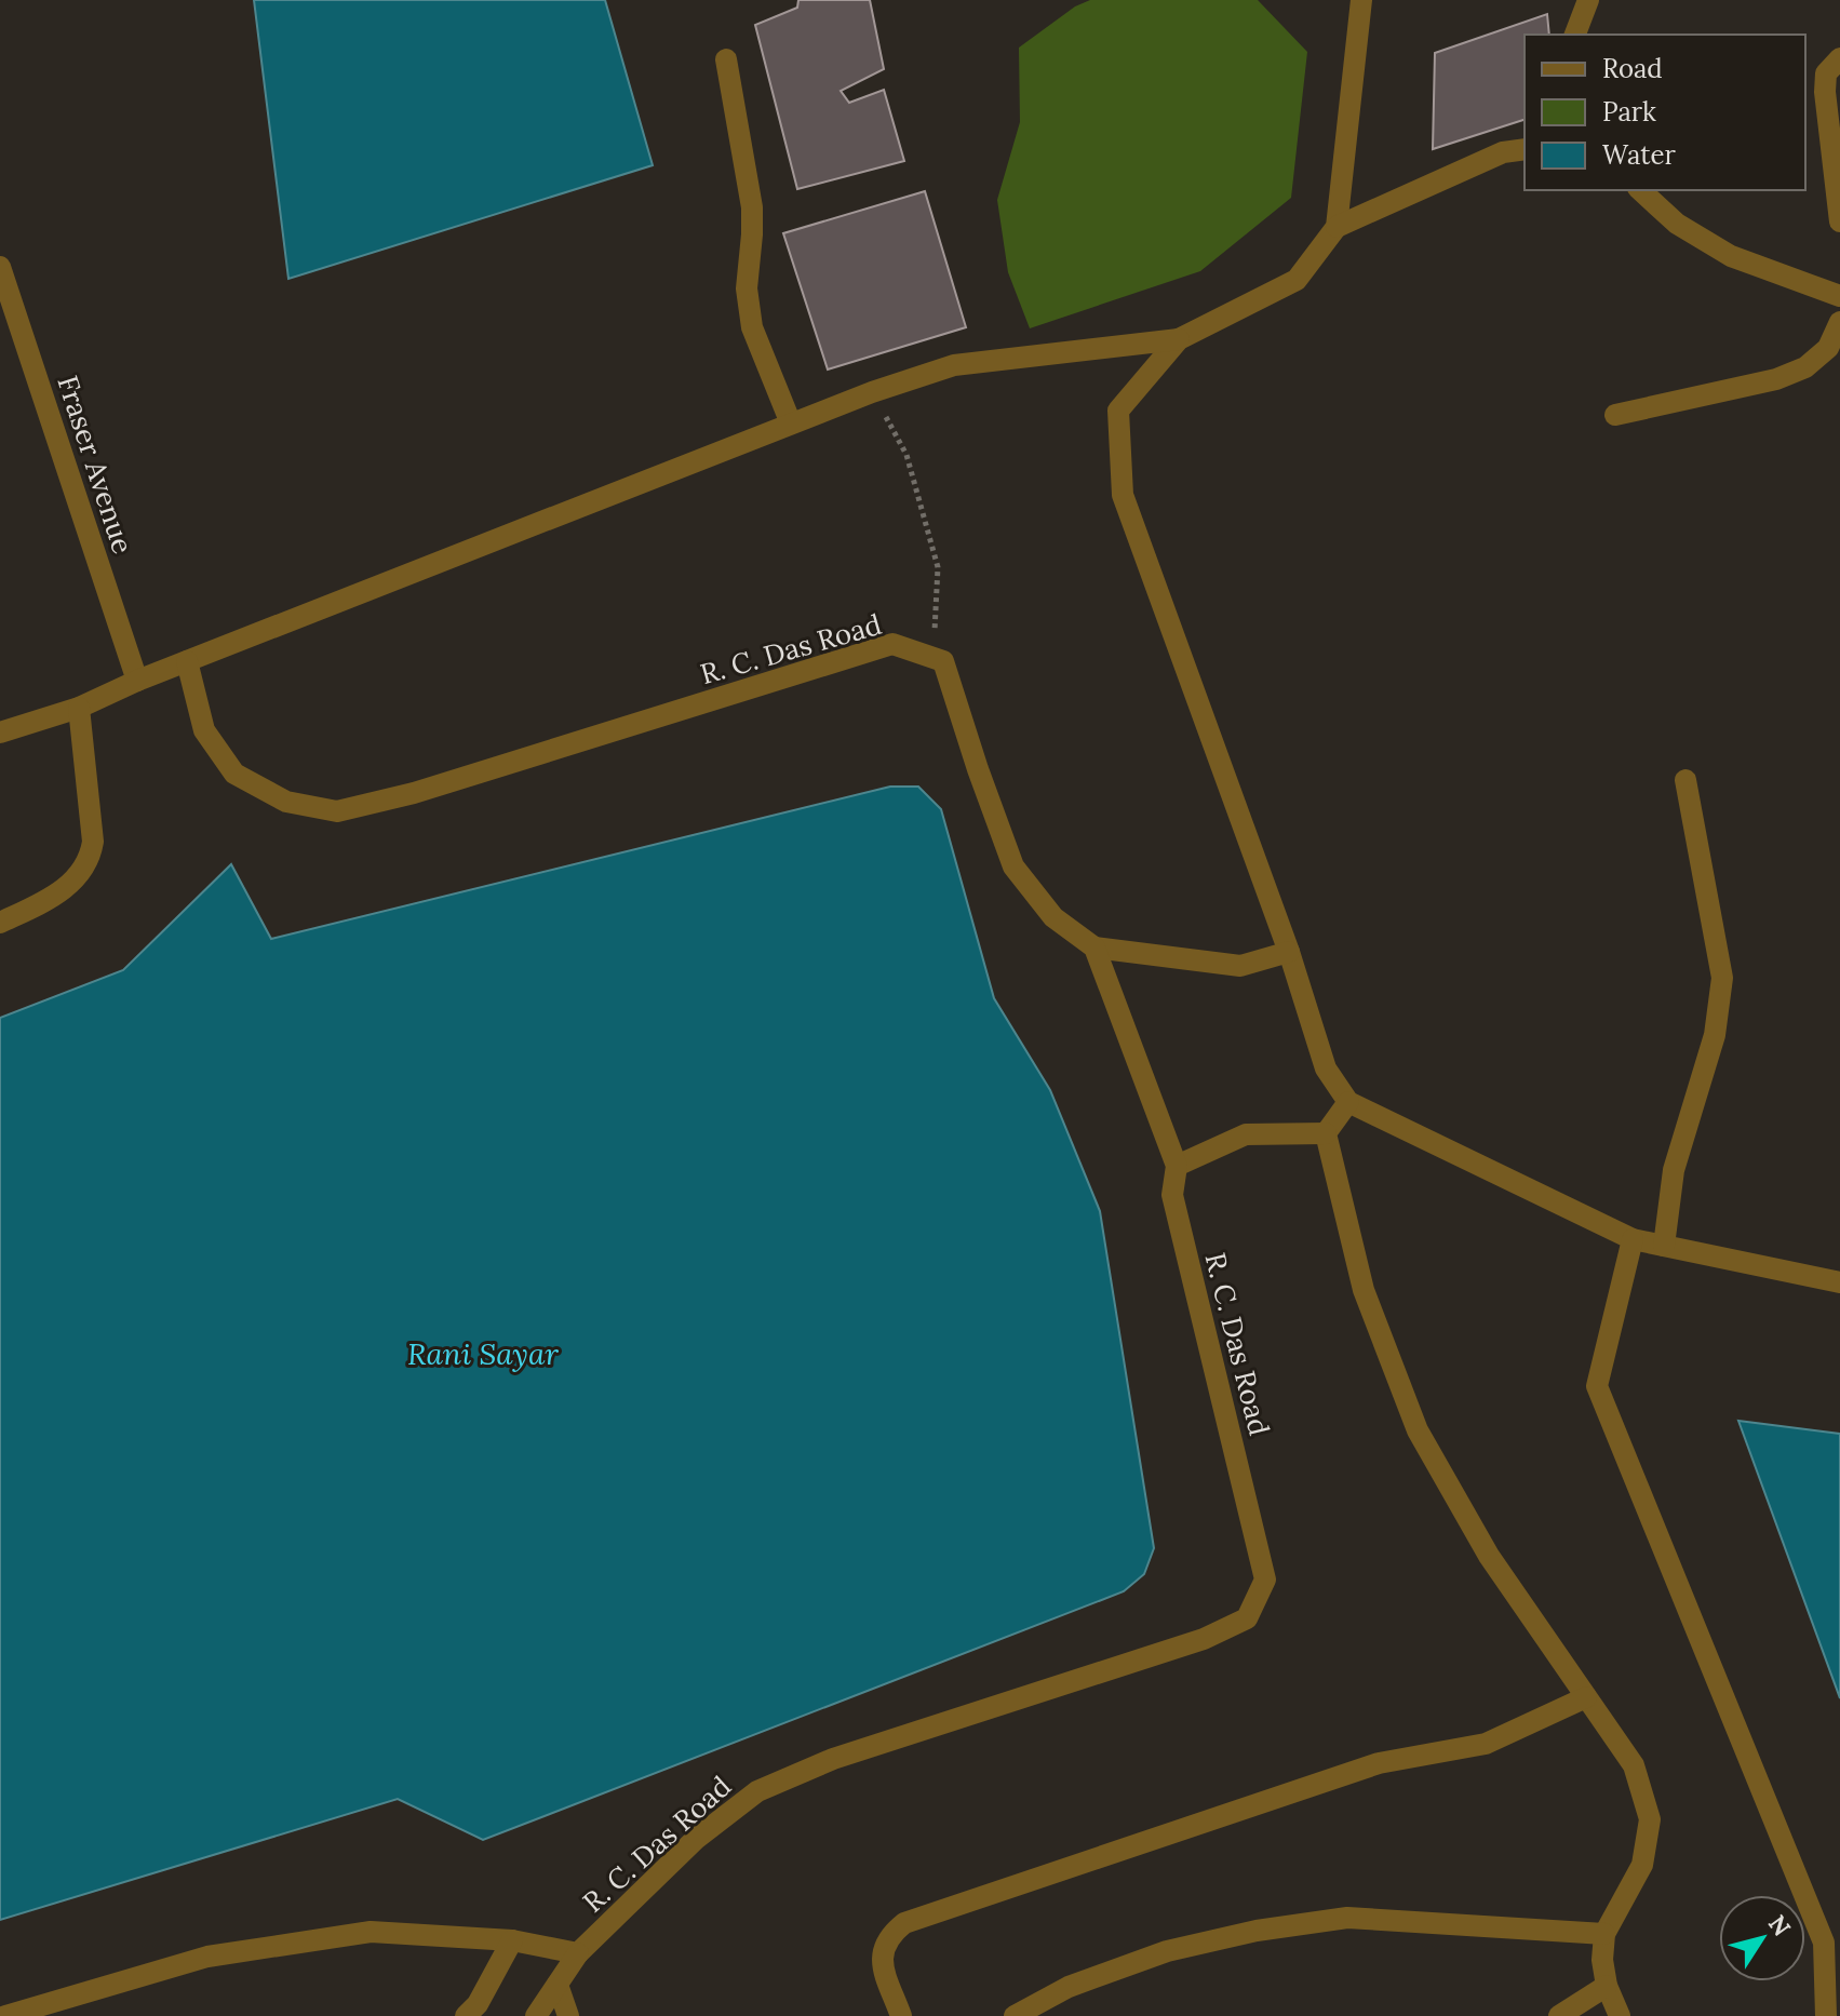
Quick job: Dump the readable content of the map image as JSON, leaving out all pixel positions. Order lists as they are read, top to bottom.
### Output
{
  "streets": {
    "street": ["Fraser Avenue", "R. C. Das Road"]
  },
  "water": ["Rani Sayar"],
  "legend": ["Road", "Park", "Water"],
  "north": "top right"
}
